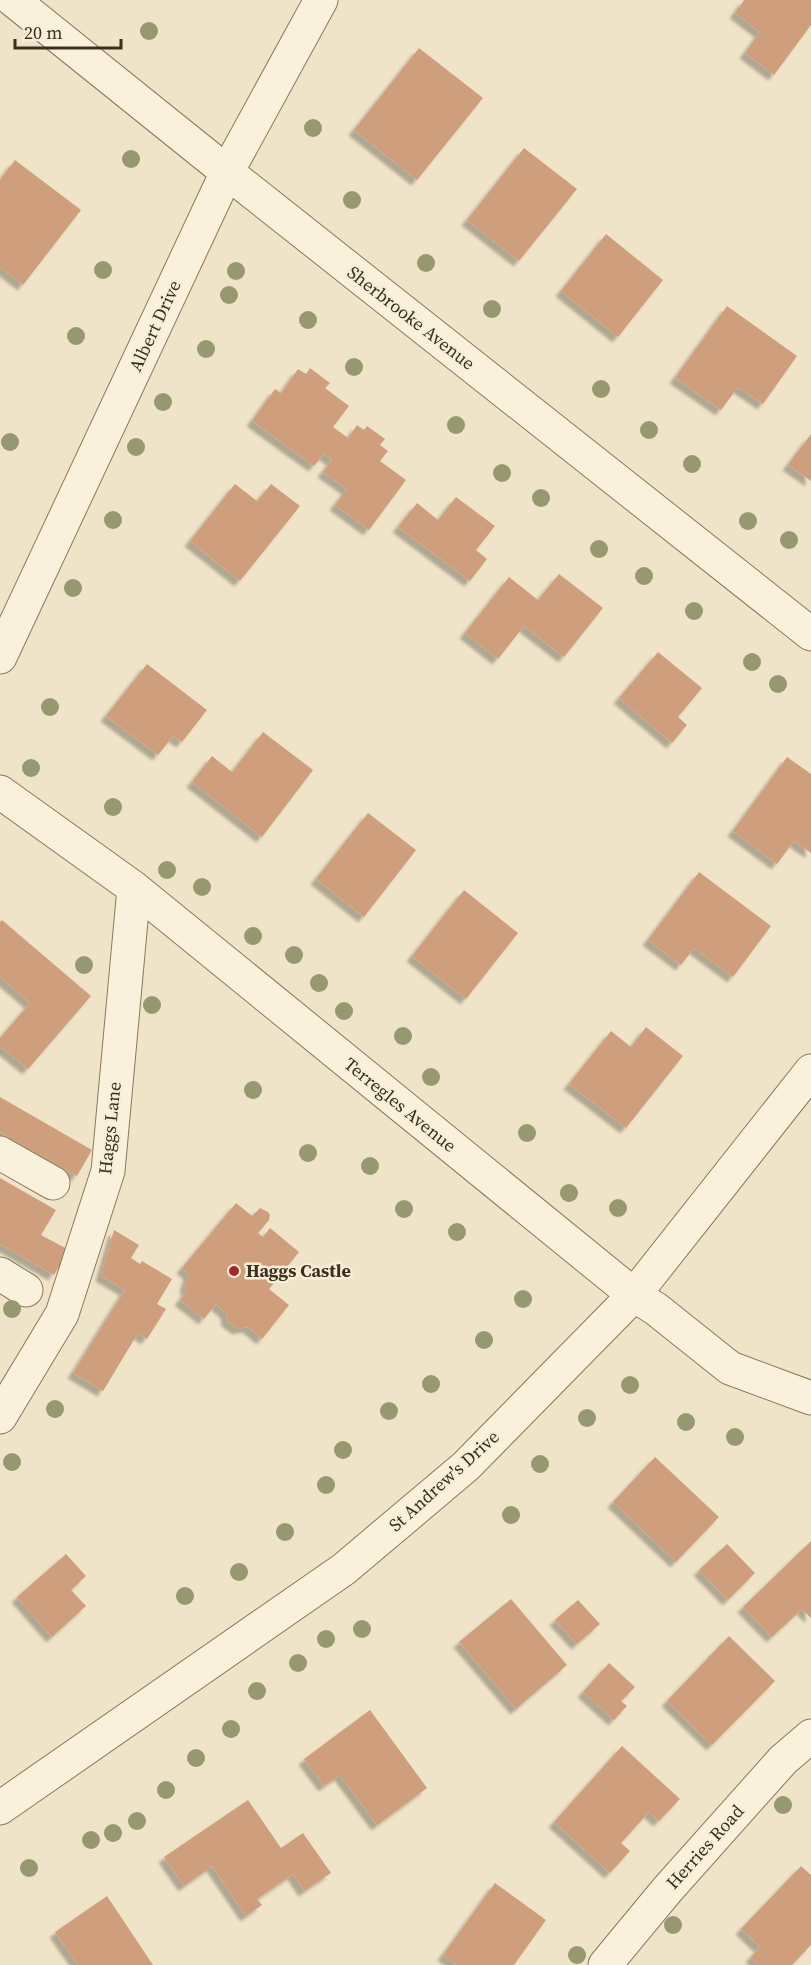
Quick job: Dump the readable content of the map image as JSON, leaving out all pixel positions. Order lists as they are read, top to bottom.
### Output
{
  "streets": {
    "street": [
      "Sherbrooke Avenue",
      "Albert Drive",
      "Terregles Avenue",
      "Haggs Lane",
      "St Andrew's Drive",
      "Herries Road"
    ]
  },
  "crossings": [
    ["Sherbrooke Avenue", "Albert Drive"],
    ["Terregles Avenue", "Haggs Lane"],
    ["Terregles Avenue", "St Andrew's Drive"]
  ],
  "places": ["Haggs Castle"],
  "scale_bar": "20 m"
}
